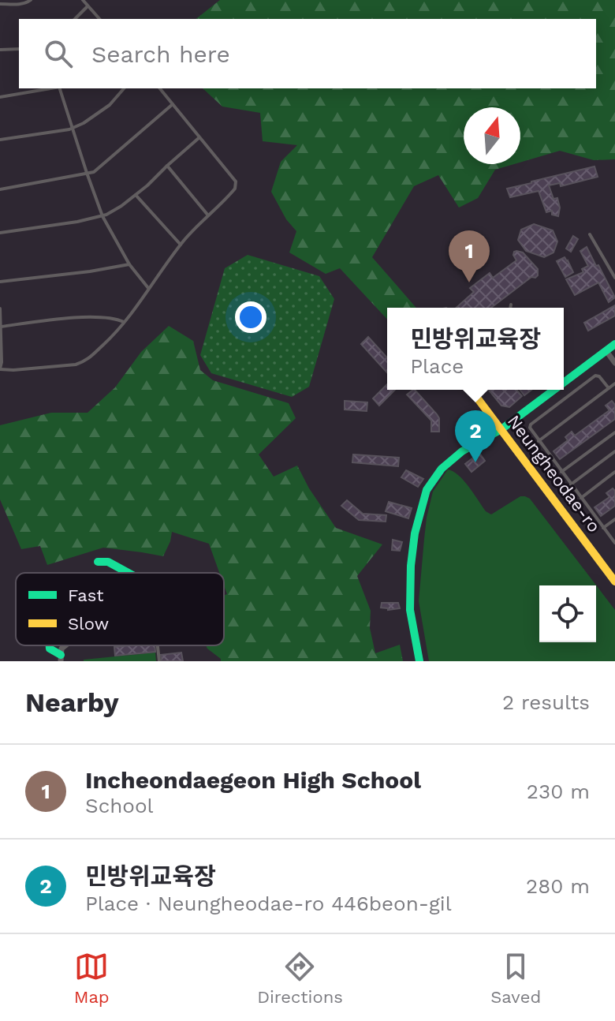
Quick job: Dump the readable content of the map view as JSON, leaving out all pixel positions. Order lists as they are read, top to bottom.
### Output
{
  "streets": {
    "street": ["Neungheodae-ro"]
  },
  "legend": ["Fast", "Slow"],
  "north": "top",
  "page": {
    "search": "Search here",
    "pins": ["1", "2"],
    "popup": ["민방위교육장", "Place"],
    "heading": ["Nearby", "2 results"],
    "list": [
      {
        "mark": "1",
        "name": "Incheondaegeon High School",
        "note": "School",
        "value": "230 m"
      },
      {
        "mark": "2",
        "name": "민방위교육장",
        "note": "Place · Neungheodae-ro 446beon-gil",
        "value": "280 m"
      }
    ],
    "nav": ["Map", "Directions", "Saved"]
  }
}
